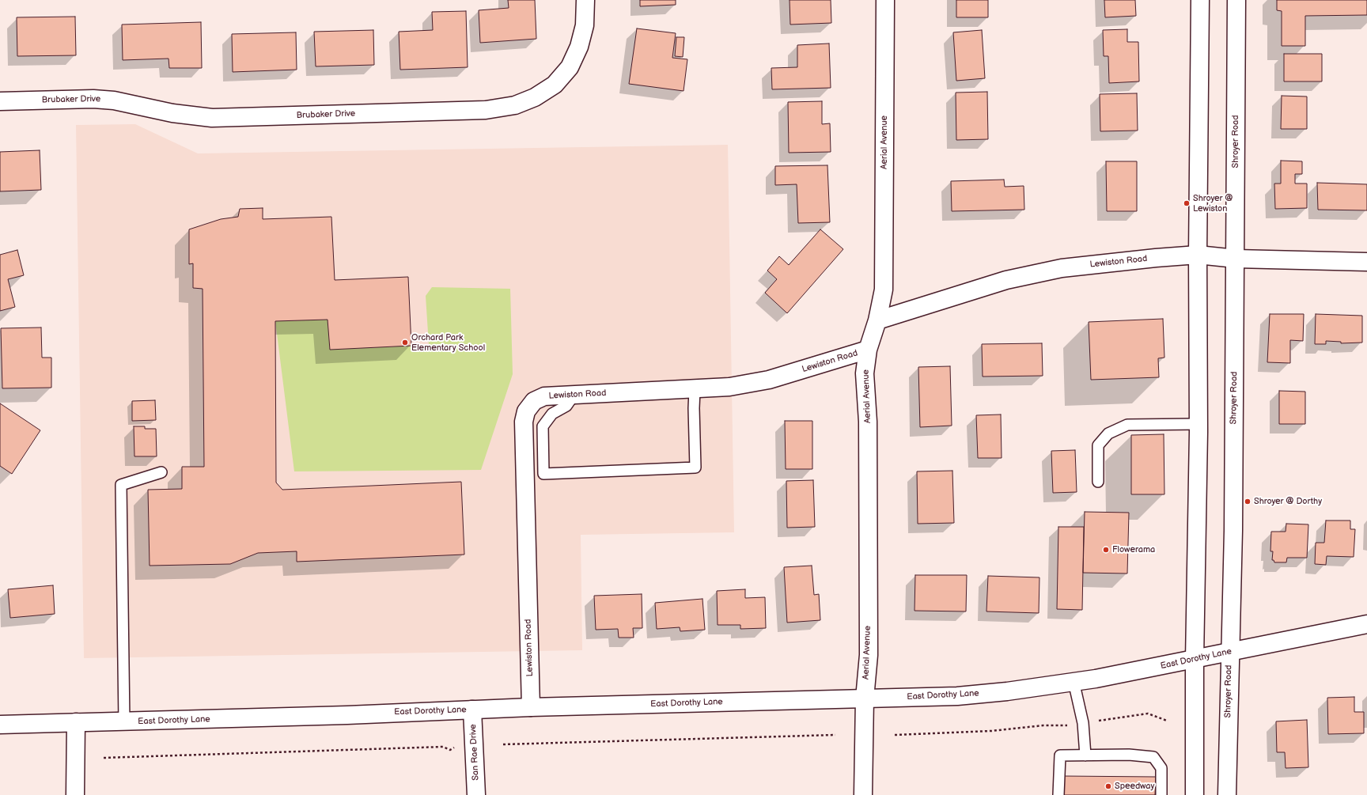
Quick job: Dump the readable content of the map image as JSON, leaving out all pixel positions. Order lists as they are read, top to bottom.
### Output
{
  "streets": {
    "main road": [
      "Brubaker Drive",
      "Shroyer Road",
      "Aerial Avenue",
      "Lewiston Road",
      "East Dorothy Lane",
      "San Rae Drive"
    ]
  },
  "crossings": [
    ["Shroyer Road", "Lewiston Road"],
    ["Shroyer Road", "East Dorothy Lane"],
    ["Aerial Avenue", "Lewiston Road"],
    ["Aerial Avenue", "East Dorothy Lane"],
    ["Lewiston Road", "East Dorothy Lane"],
    ["East Dorothy Lane", "San Rae Drive"]
  ],
  "places": [
    "Shroyer @ Lewiston",
    "Orchard Park Elementary School",
    "Shroyer @ Dorthy",
    "Flowerama",
    "Speedway"
  ]
}
